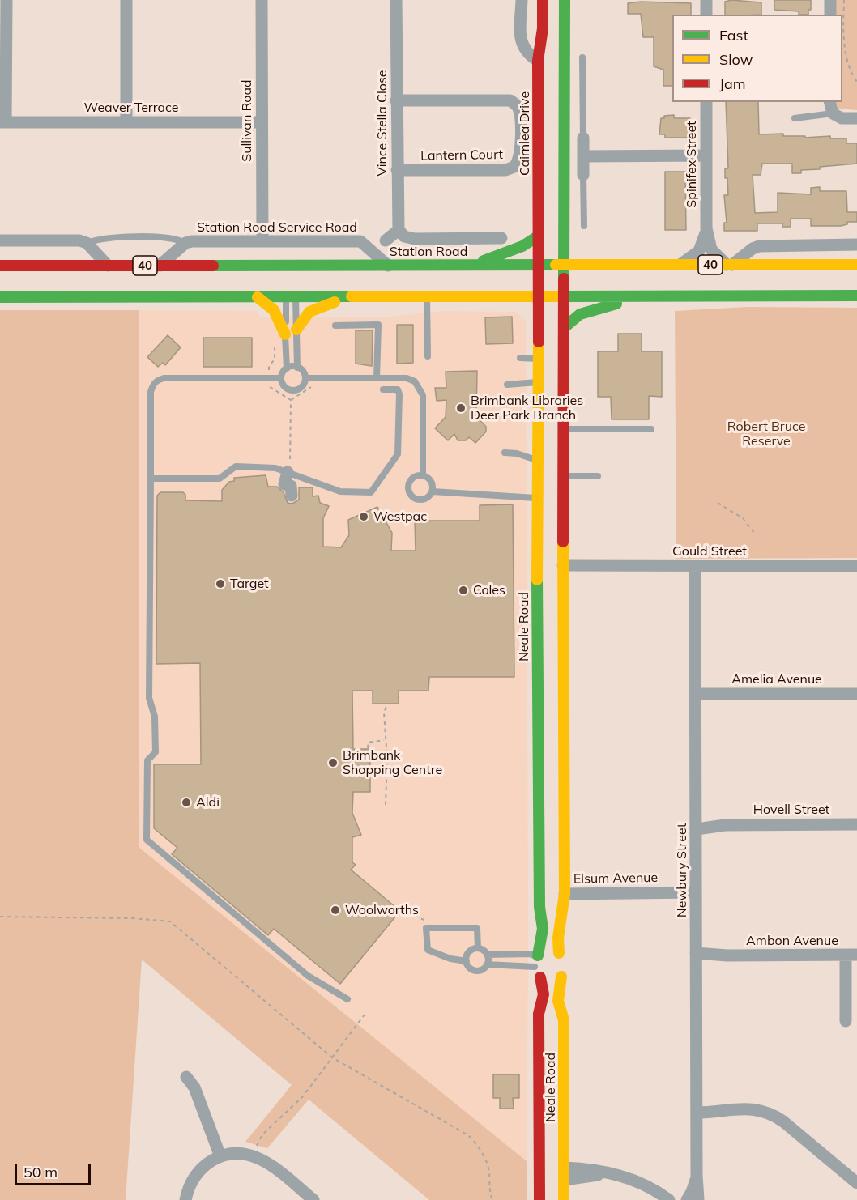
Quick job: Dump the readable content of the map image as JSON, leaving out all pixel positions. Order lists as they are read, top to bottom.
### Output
{
  "streets": {
    "street": [
      "Weaver Terrace",
      "Sullivan Road",
      "Vince Stella Close",
      "Cairnlea Drive",
      "Lantern Court",
      "Spinifex Street",
      "Station Road Service Road",
      "Station Road",
      "40",
      "Gould Street",
      "Neale Road",
      "Amelia Avenue",
      "Hovell Street",
      "Newbury Street",
      "Elsum Avenue",
      "Ambon Avenue"
    ]
  },
  "crossings": [
    ["Weaver Terrace", "Sullivan Road"],
    ["Sullivan Road", "Station Road Service Road"],
    ["Vince Stella Close", "Lantern Court"],
    ["Cairnlea Drive", "Station Road"],
    ["Cairnlea Drive", "Neale Road"],
    ["Spinifex Street", "Station Road"],
    ["Station Road Service Road", "Station Road"],
    ["Station Road", "Neale Road"],
    ["Gould Street", "Neale Road"],
    ["Gould Street", "Newbury Street"],
    ["Neale Road", "Elsum Avenue"],
    ["Amelia Avenue", "Newbury Street"],
    ["Hovell Street", "Newbury Street"],
    ["Newbury Street", "Elsum Avenue"],
    ["Newbury Street", "Ambon Avenue"]
  ],
  "parks": ["Robert Bruce Reserve"],
  "places": [
    "Brimbank Libraries Deer Park Branch",
    "Westpac",
    "Target",
    "Coles",
    "Brimbank Shopping Centre",
    "Aldi",
    "Woolworths"
  ],
  "legend": ["Fast", "Slow", "Jam"],
  "scale_bar": "50 m"
}
